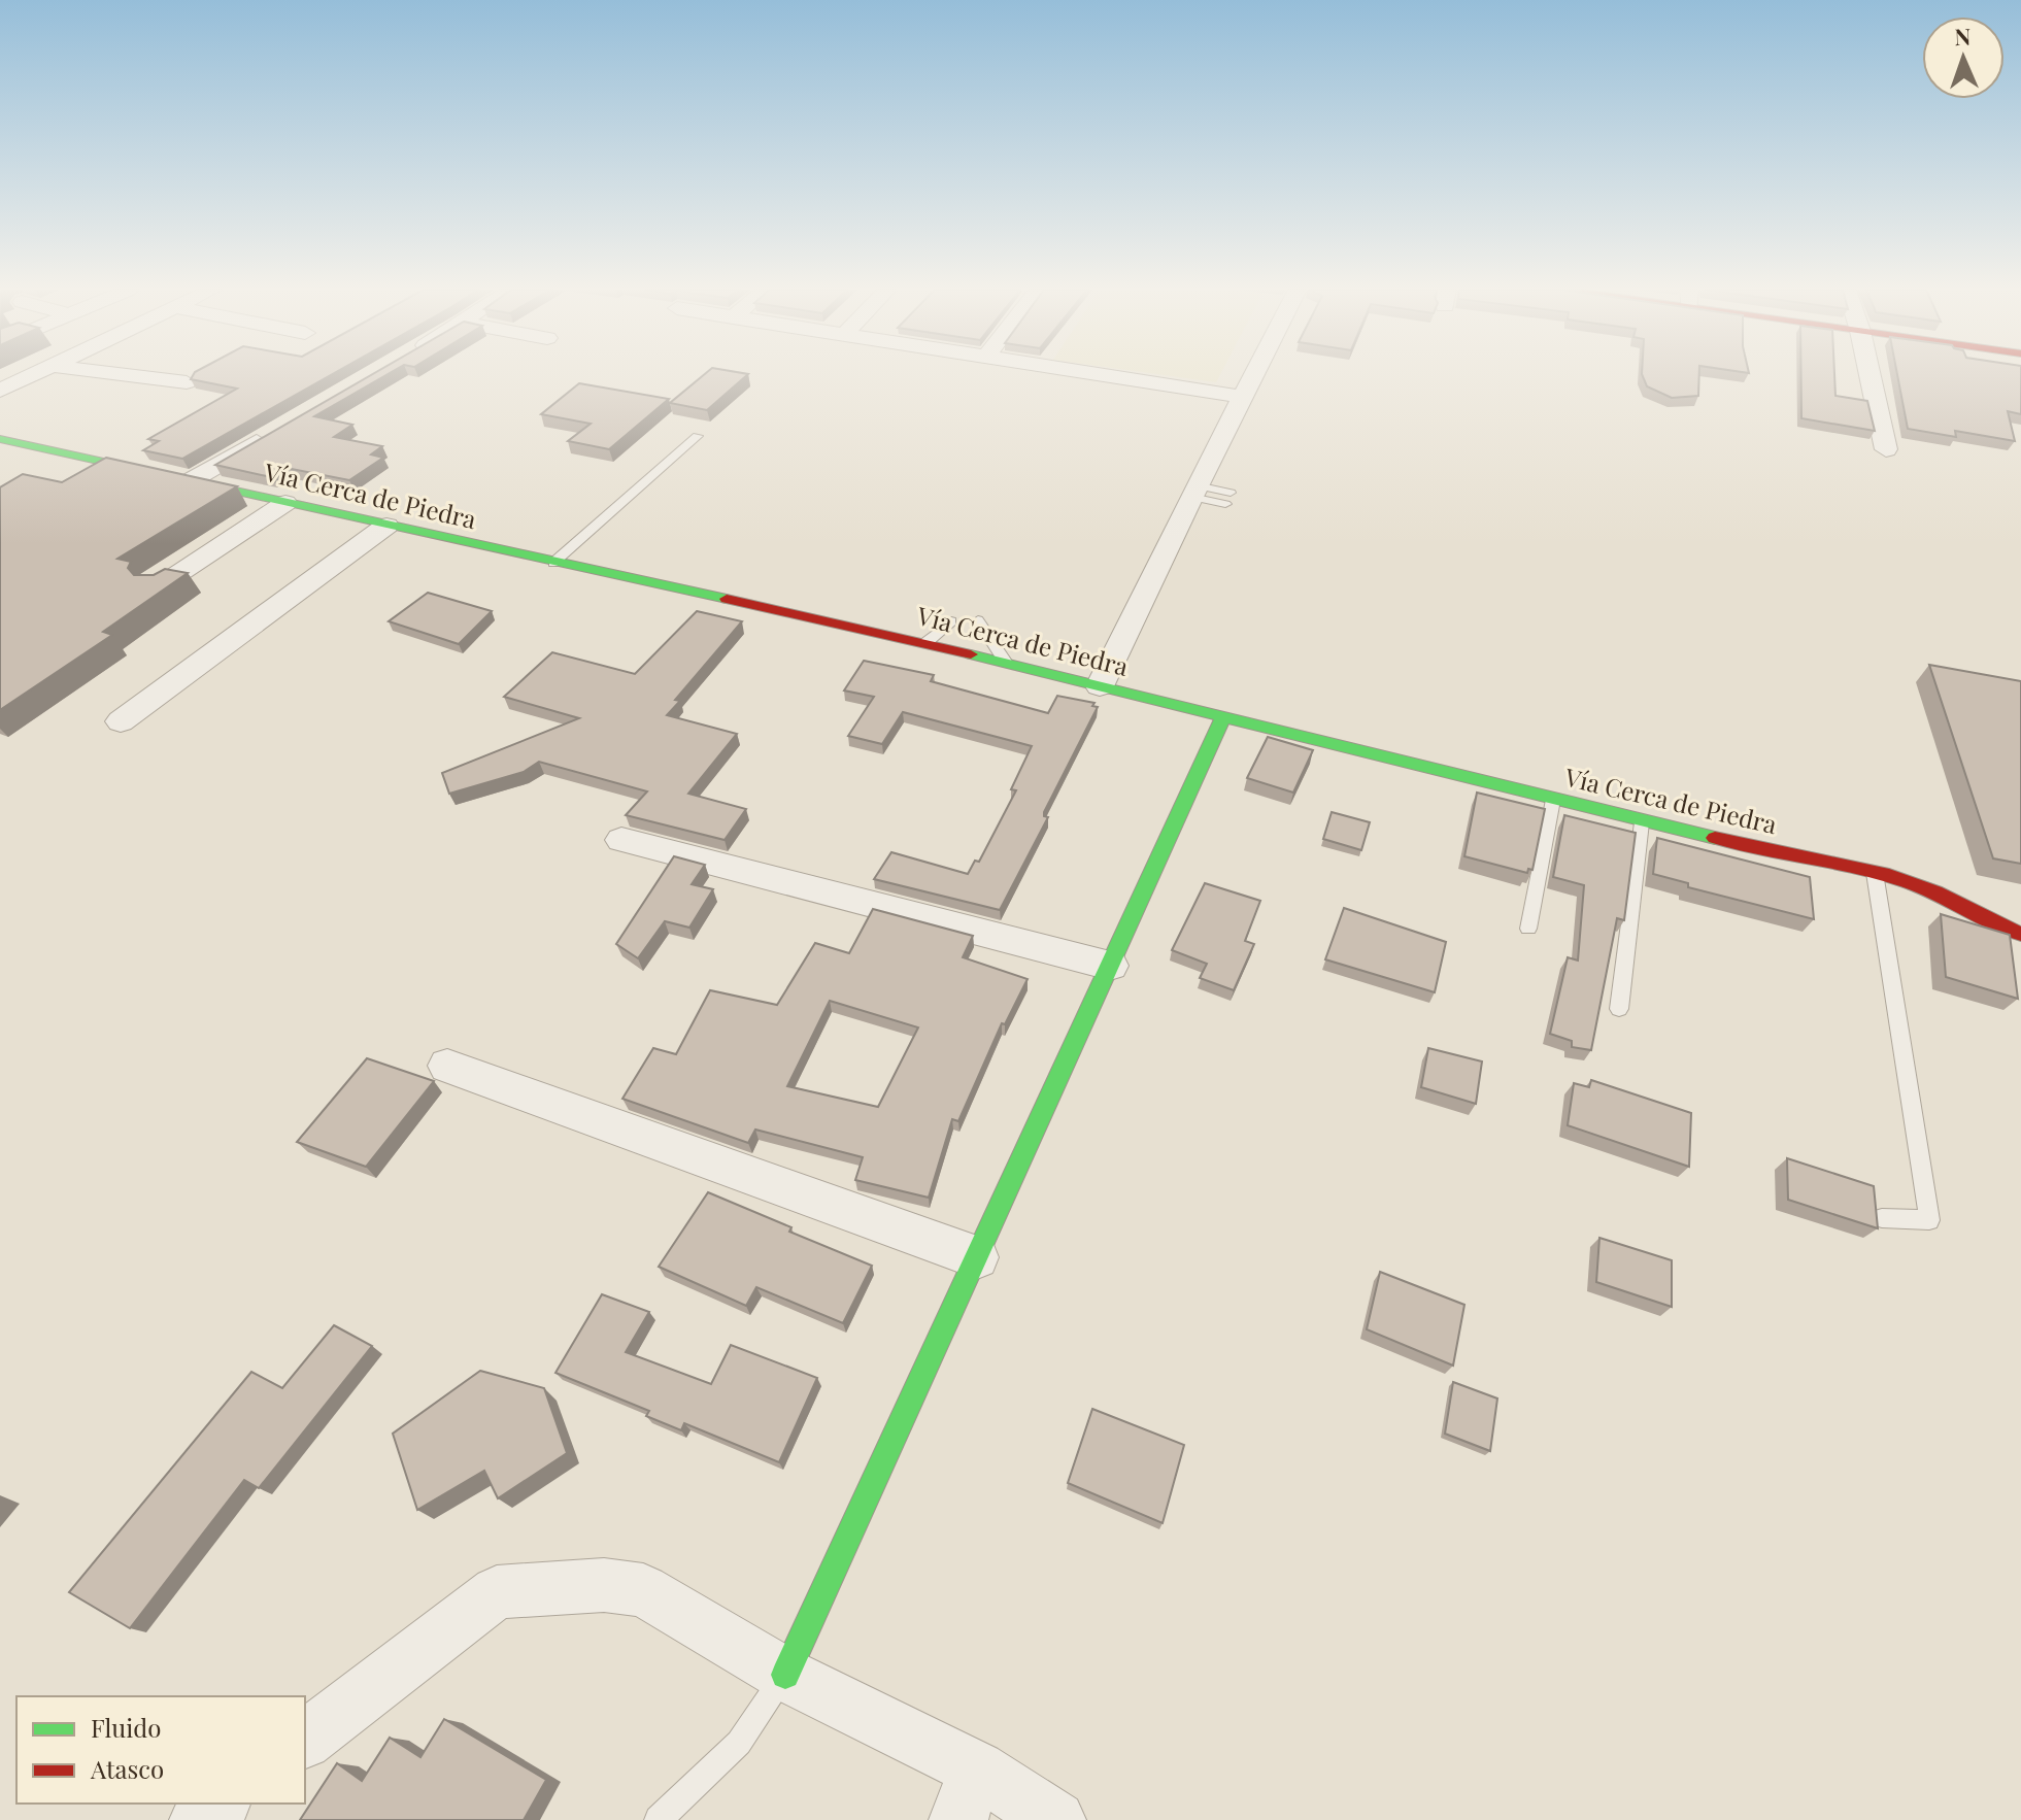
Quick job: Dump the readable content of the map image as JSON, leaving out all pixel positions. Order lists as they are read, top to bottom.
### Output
{
  "streets": {
    "street": ["Vía Cerca de Piedra"]
  },
  "legend": ["Fluido", "Atasco"],
  "north": "top"
}
